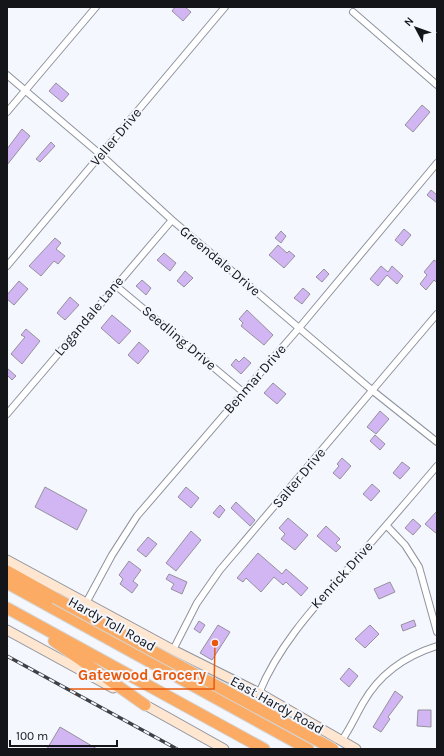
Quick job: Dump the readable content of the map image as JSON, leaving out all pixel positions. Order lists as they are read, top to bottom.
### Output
{
  "streets": {
    "highway": ["Hardy Toll Road"],
    "main road": ["East Hardy Road"],
    "street": [
      "Veller Drive",
      "Greendale Drive",
      "Logandale Lane",
      "Seedling Drive",
      "Benmar Drive",
      "Salter Drive",
      "Kenrick Drive"
    ]
  },
  "crossings": [
    ["Veller Drive", "Greendale Drive"],
    ["Greendale Drive", "Logandale Lane"],
    ["Greendale Drive", "Benmar Drive"],
    ["Greendale Drive", "Salter Drive"],
    ["Logandale Lane", "Seedling Drive"],
    ["Seedling Drive", "Benmar Drive"],
    ["Benmar Drive", "East Hardy Road"],
    ["Salter Drive", "East Hardy Road"],
    ["Kenrick Drive", "East Hardy Road"]
  ],
  "places": ["Gatewood Grocery"],
  "scale_bar": "100 m",
  "north": "top left"
}
